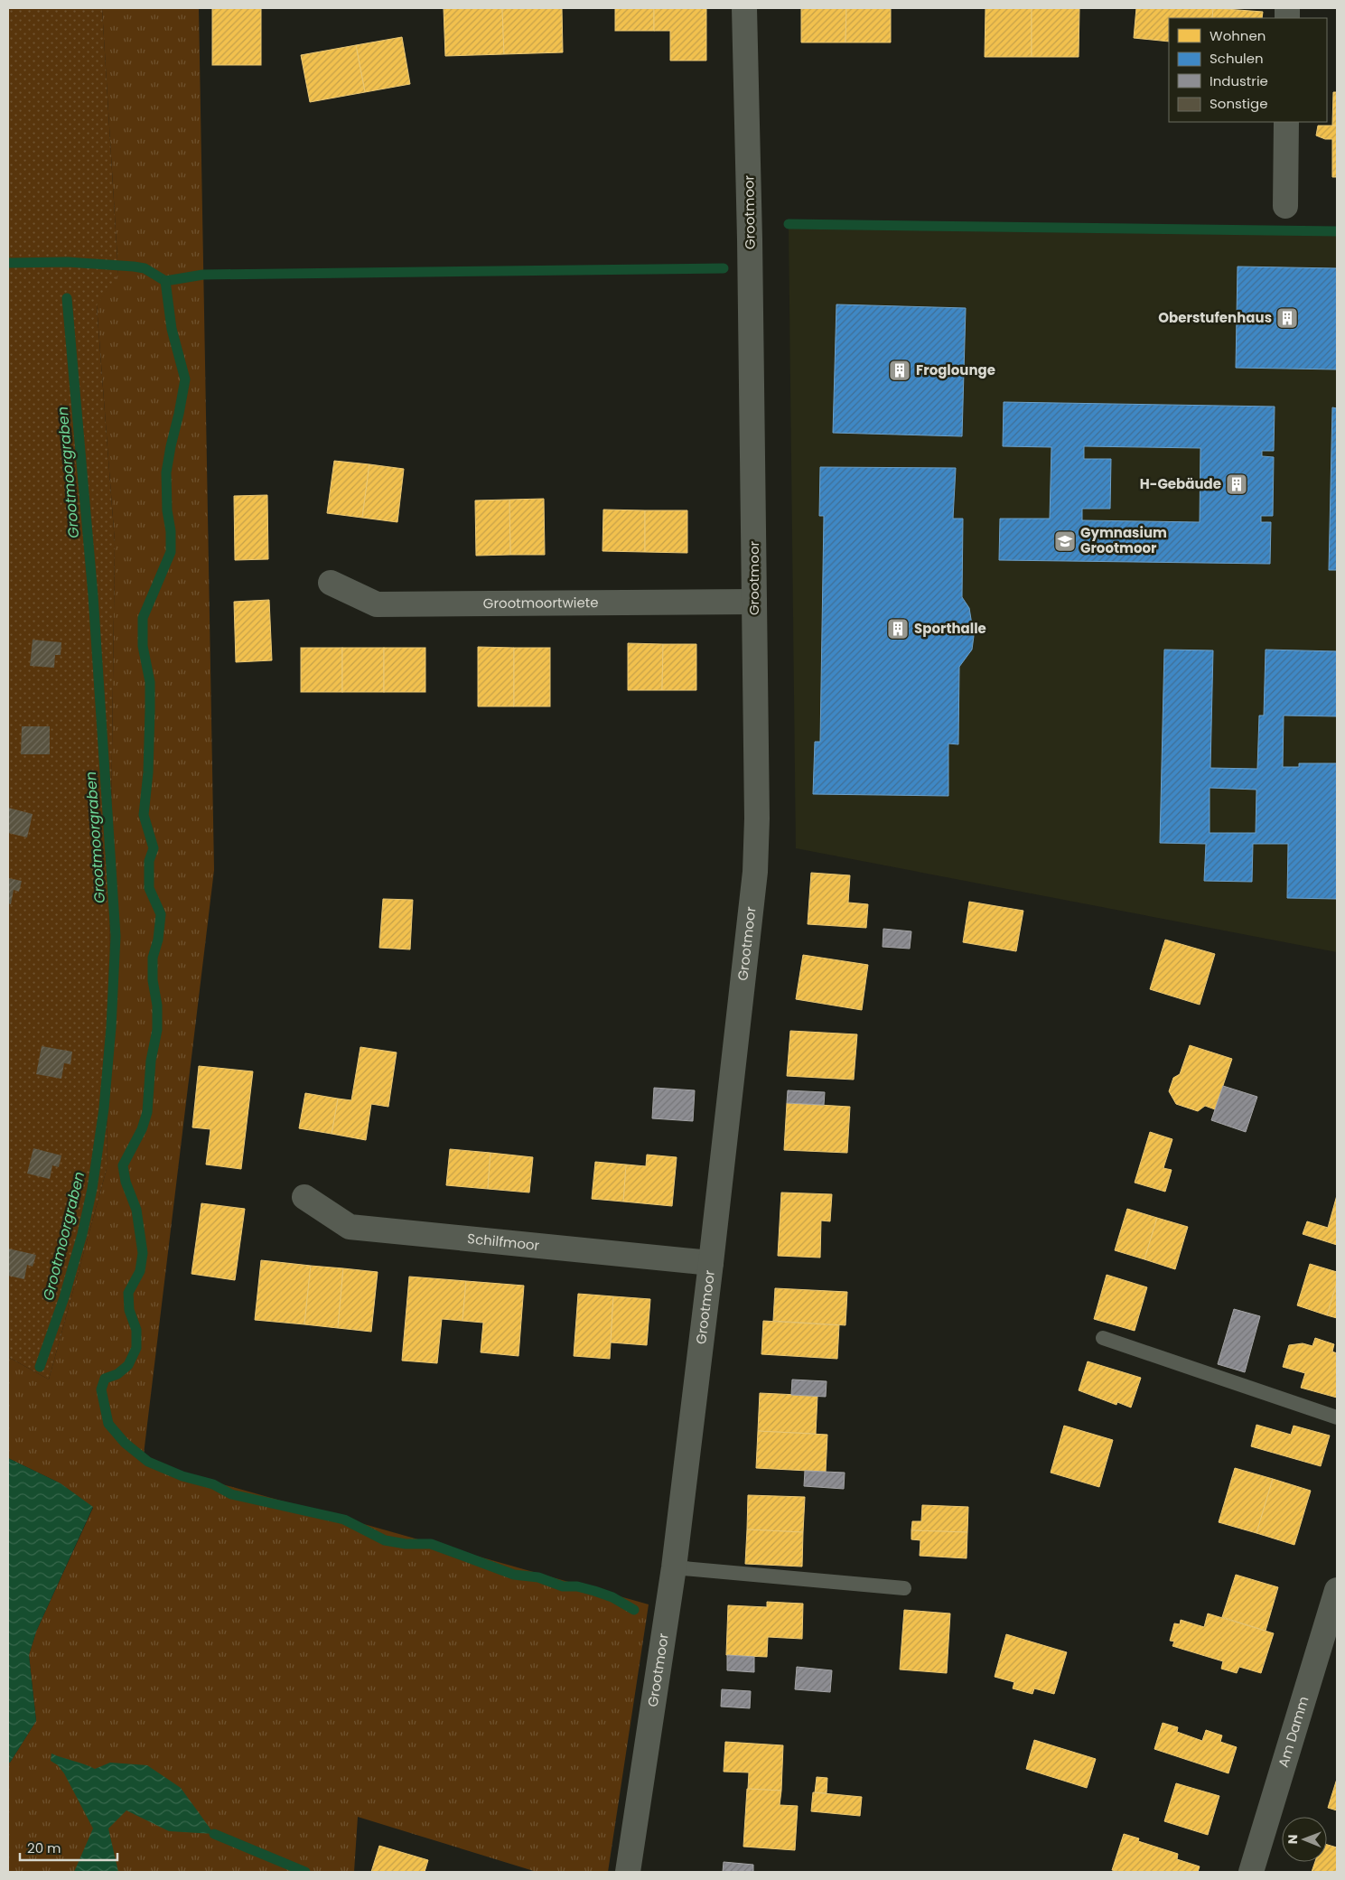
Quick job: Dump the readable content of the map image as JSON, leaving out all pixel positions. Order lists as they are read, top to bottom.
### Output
{
  "streets": {
    "street": [
      "Grootmoor",
      "Grootmoortwiete",
      "Schilfmoor",
      "Am Damm"
    ]
  },
  "crossings": [
    ["Grootmoor", "Grootmoortwiete"],
    ["Grootmoor", "Schilfmoor"]
  ],
  "water": ["Grootmoorgraben"],
  "places": {
    "building": [
      "Oberstufenhaus",
      "Froglounge",
      "H-Gebäude",
      "Sporthalle"
    ],
    "school or university": ["Gymnasium Grootmoor"]
  },
  "legend": [
    "Wohnen",
    "Schulen",
    "Industrie",
    "Sonstige"
  ],
  "scale_bar": "20 m",
  "north": "left"
}
